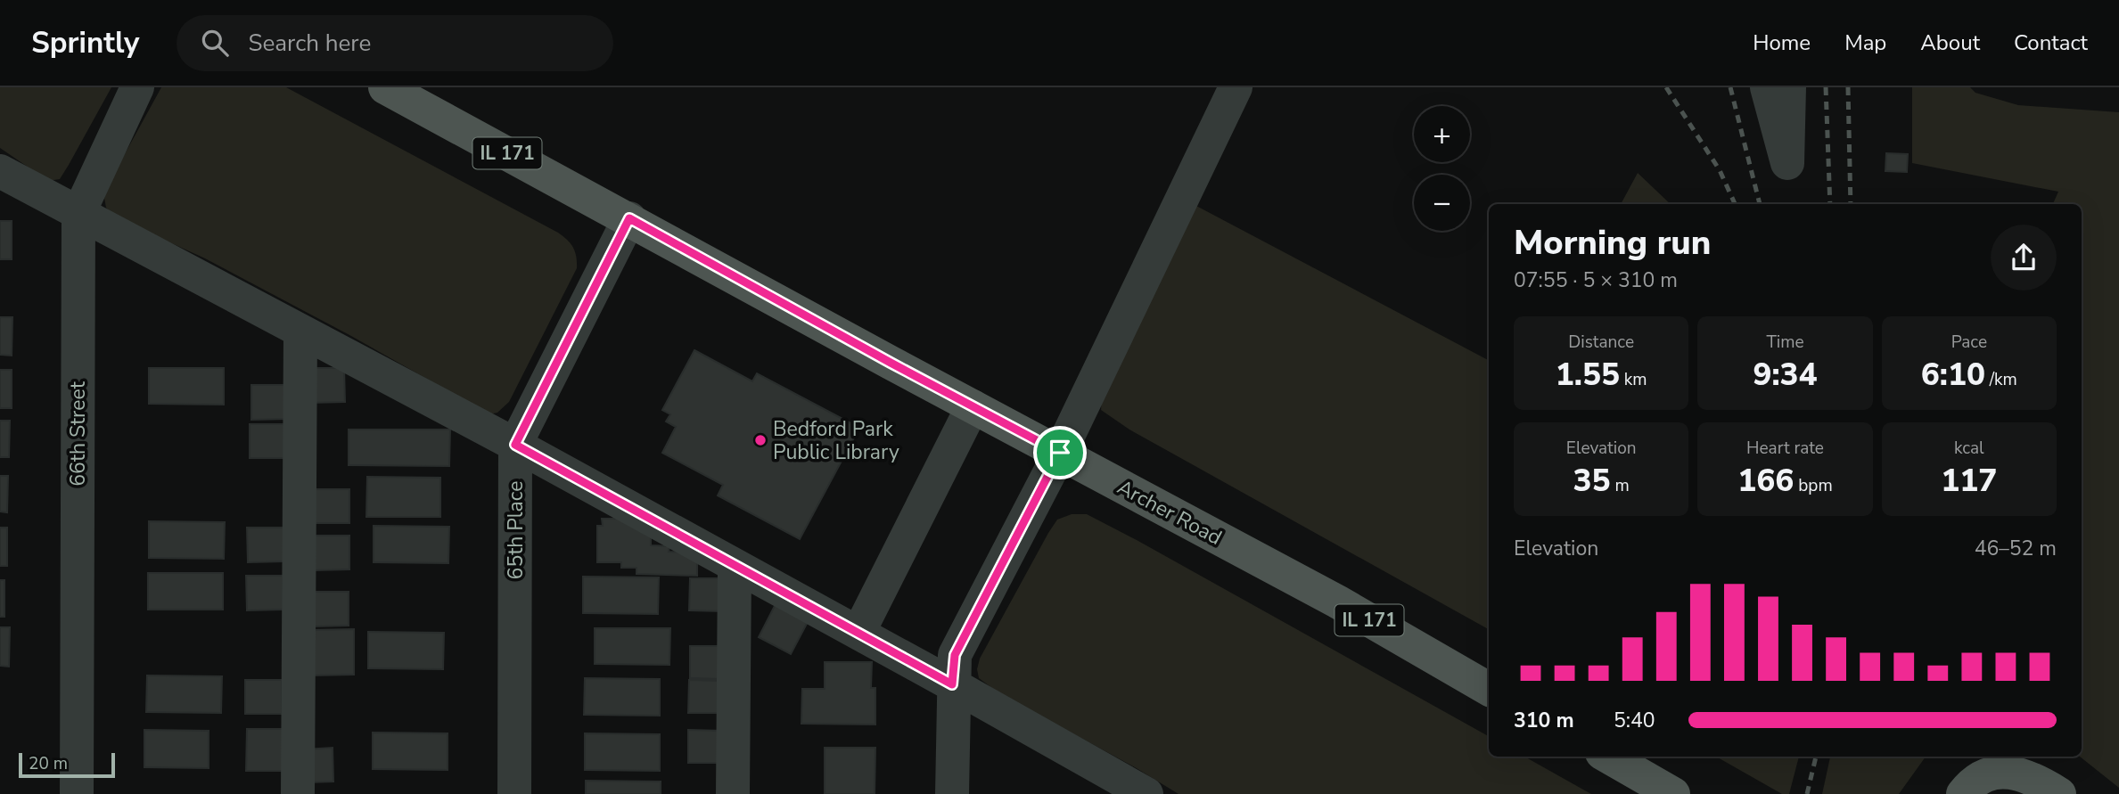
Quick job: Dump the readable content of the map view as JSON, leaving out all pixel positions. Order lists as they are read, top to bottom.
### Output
{
  "streets": {
    "main road": ["IL 171", "Archer Road"],
    "street": ["66th Street", "65th Place"]
  },
  "crossings": [
    ["Archer Road", "65th Place"]
  ],
  "places": ["Bedford Park Public Library"],
  "scale_bar": "20 m",
  "page": {
    "header": "Sprintly",
    "search": "Search here",
    "nav": [
      "Home",
      "Map",
      "About",
      "Contact"
    ],
    "map_buttons": ["+", "−"],
    "heading": ["Morning run", "07:55 · 5 × 310 m"],
    "stats": [
      ["Distance", "1.55 km"],
      ["Time", "9:34"],
      ["Pace", "6:10 /km"],
      ["Elevation", "35 m"],
      ["Heart rate", "166 bpm"],
      ["kcal", "117"]
    ],
    "chart": ["Elevation", "46–52 m"],
    "list": [
      {
        "name": "310 m",
        "note": "5:40"
      }
    ],
    "scale": "20 m"
  }
}
